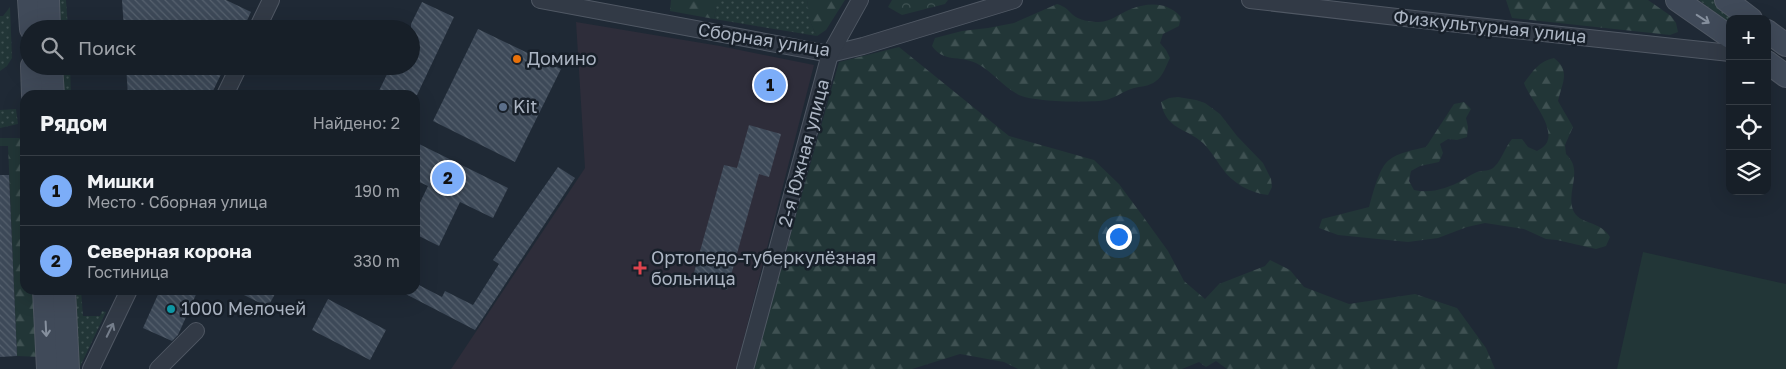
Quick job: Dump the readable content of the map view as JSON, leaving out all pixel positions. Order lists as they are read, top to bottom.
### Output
{
  "streets": {
    "street": ["Физкультурная улица", "Сборная улица", "2-я Южная улица"]
  },
  "crossings": [
    ["Сборная улица", "2-я Южная улица"]
  ],
  "places": {
    "other": ["Домино", "Kit", "1000 Мелочей"],
    "health": ["Ортопедо-туберкулёзная больница"]
  },
  "page": {
    "map_buttons": ["+", "−"],
    "search": "Поиск",
    "pins": ["1", "2"],
    "heading": ["Рядом", "Найдено: 2"],
    "list": [
      {
        "mark": "1",
        "name": "Мишки",
        "note": "Место · Сборная улица",
        "value": "190 m"
      },
      {
        "mark": "2",
        "name": "Северная корона",
        "note": "Гостиница",
        "value": "330 m"
      }
    ]
  }
}
